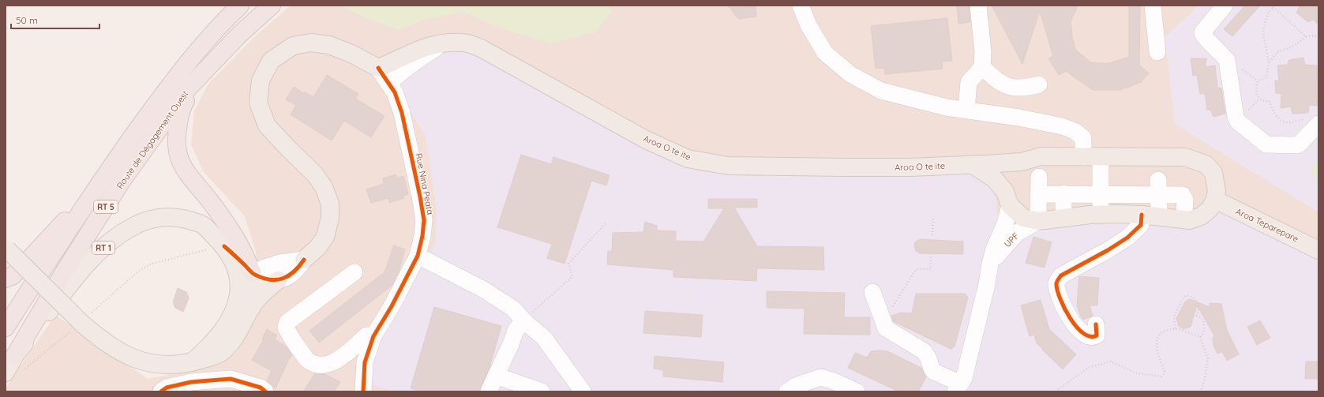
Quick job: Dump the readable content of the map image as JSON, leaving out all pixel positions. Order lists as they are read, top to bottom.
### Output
{
  "streets": {
    "highway": ["Route de Dégagement Ouest", "RT 5"],
    "main road": [
      "Aroa O te ite",
      "Rue Nina Peata",
      "Aroa Teparepare",
      "RT 1"
    ],
    "street": ["UPF"]
  },
  "crossings": [
    ["Route de Dégagement Ouest", "RT 1"],
    ["Aroa O te ite", "Rue Nina Peata"],
    ["Aroa O te ite", "Aroa Teparepare"]
  ],
  "scale_bar": "50 m"
}
